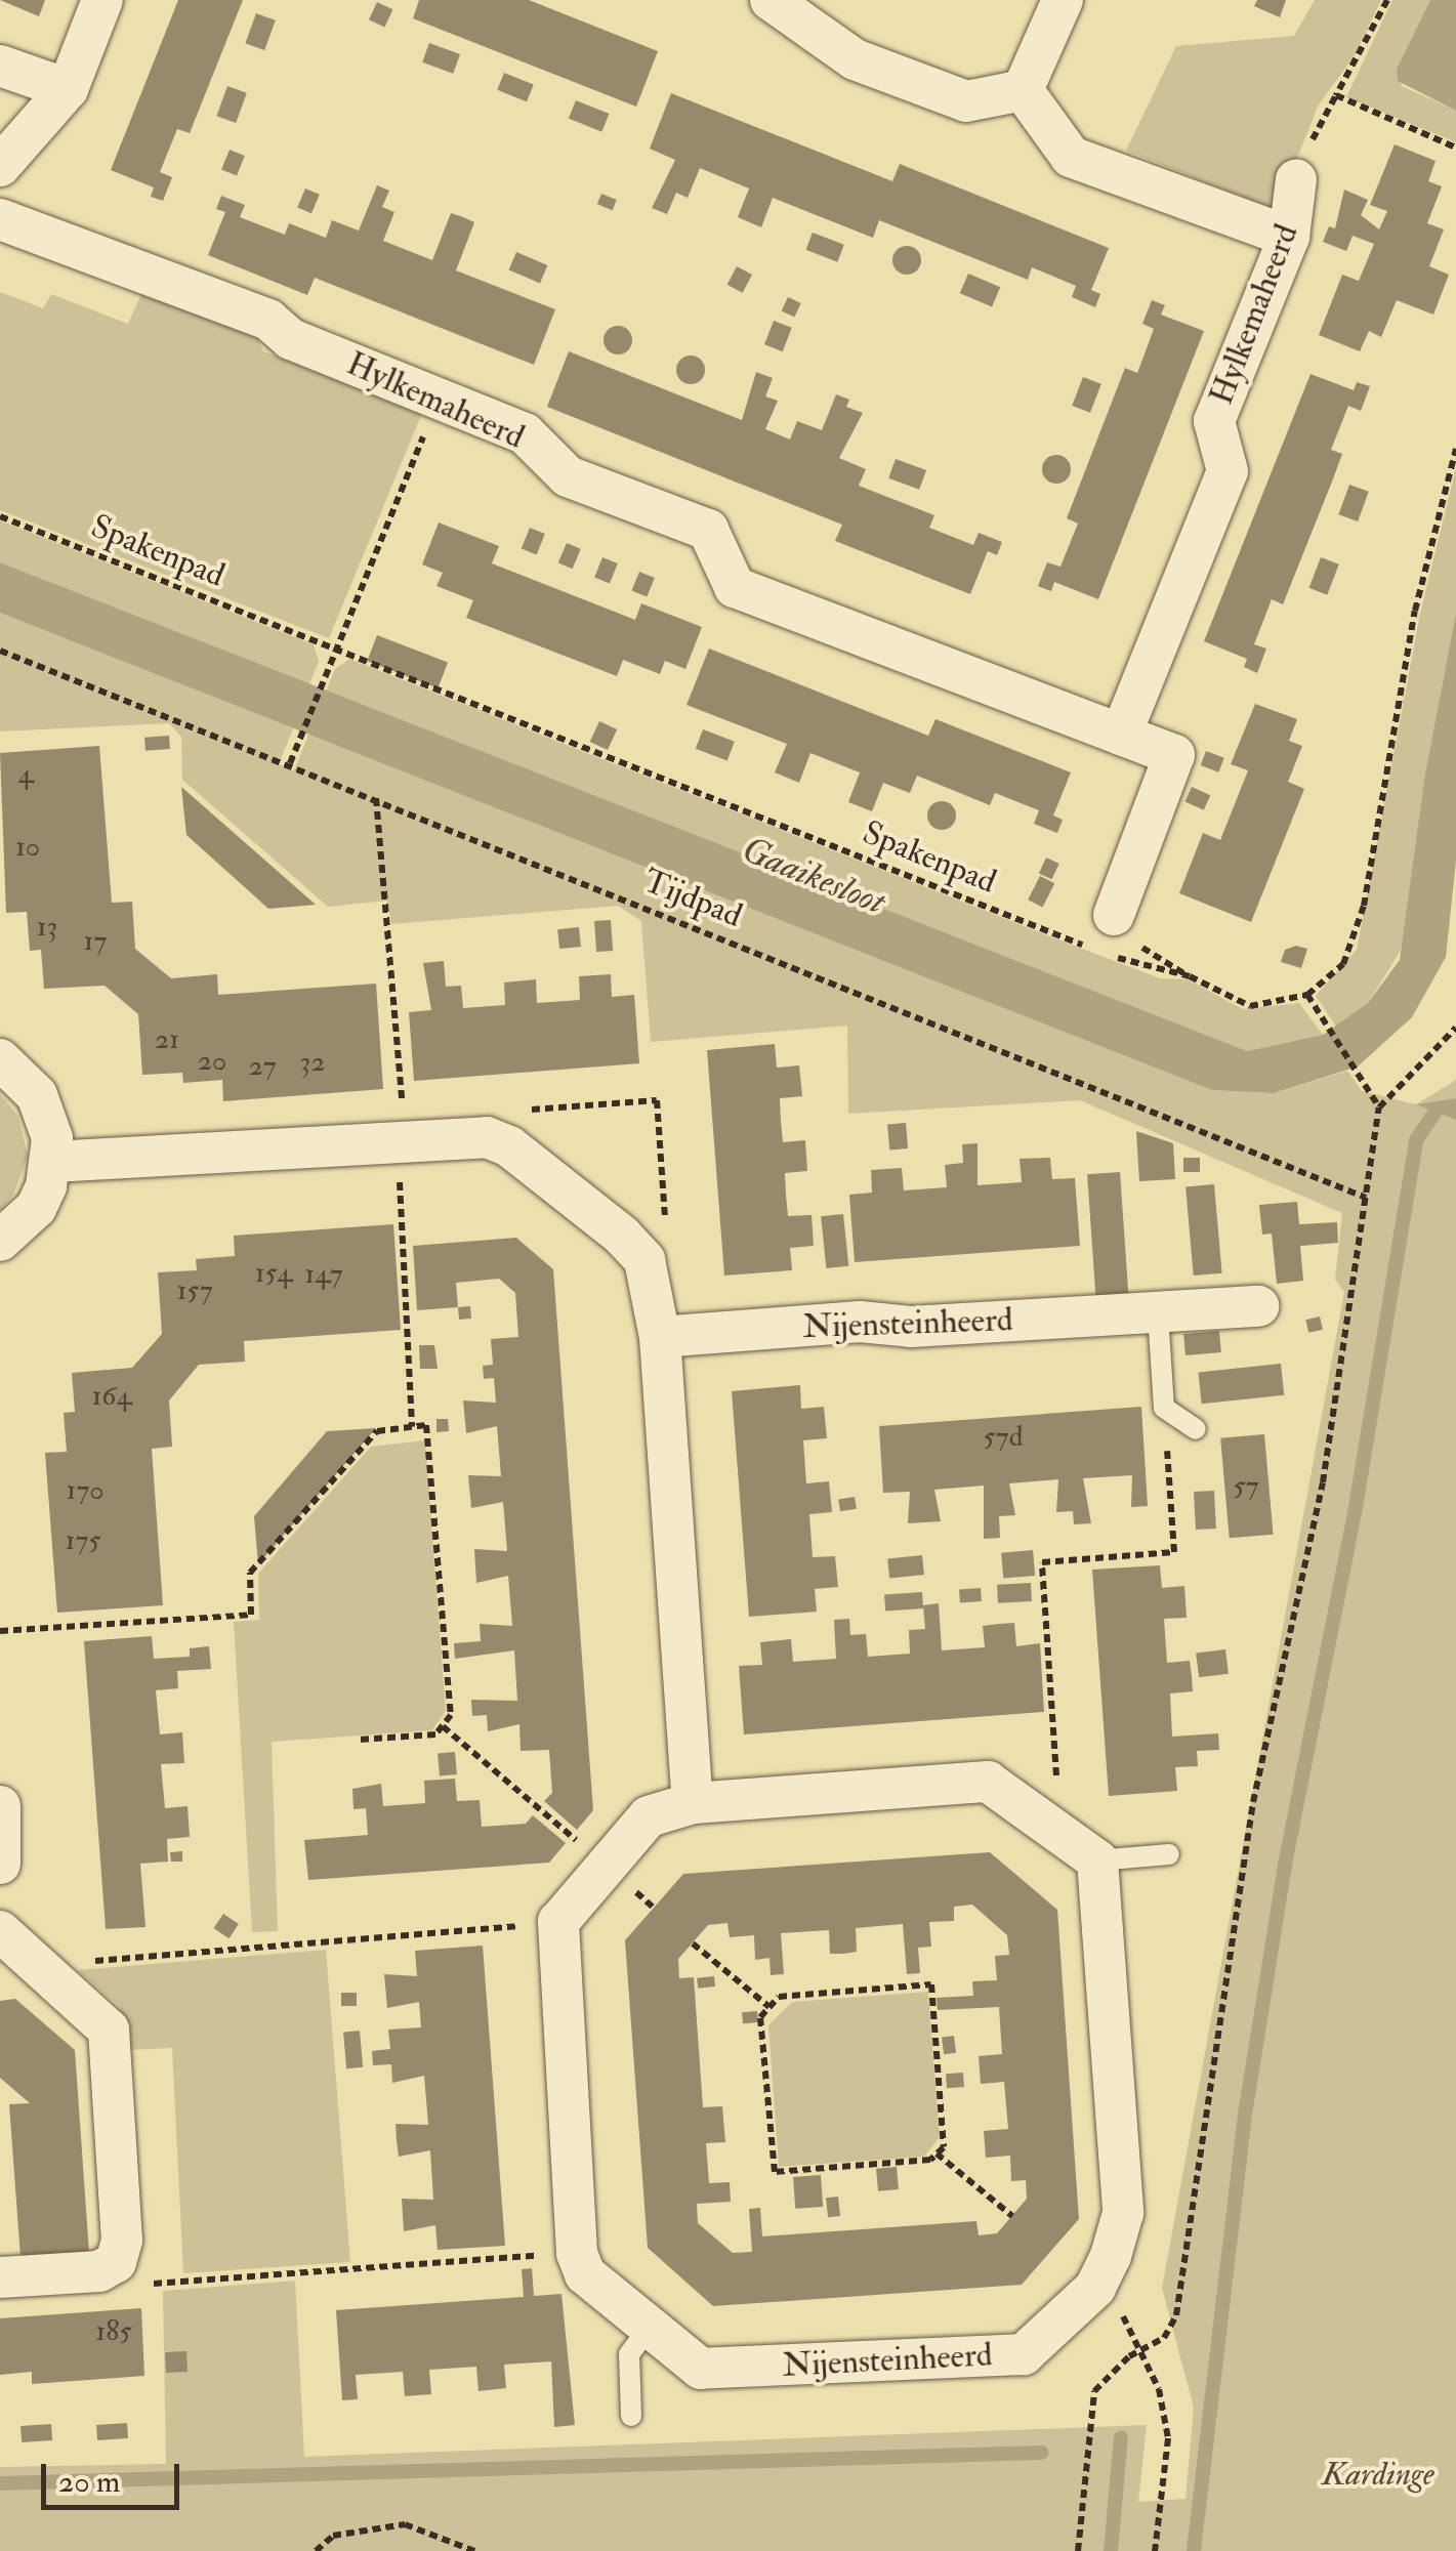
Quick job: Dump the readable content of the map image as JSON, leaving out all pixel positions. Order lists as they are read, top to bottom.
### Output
{
  "streets": {
    "street": ["Hylkemaheerd", "Nijensteinheerd"],
    "path": ["Spakenpad", "Tijdpad"]
  },
  "water": ["Gaaikesloot"],
  "parks": ["Kardinge"],
  "house_numbers": [
    "4",
    "10",
    "13",
    "17",
    "21",
    "20",
    "32",
    "27",
    "154",
    "147",
    "157",
    "164",
    "57d",
    "57",
    "170",
    "175",
    "185"
  ],
  "scale_bar": "20 m"
}
